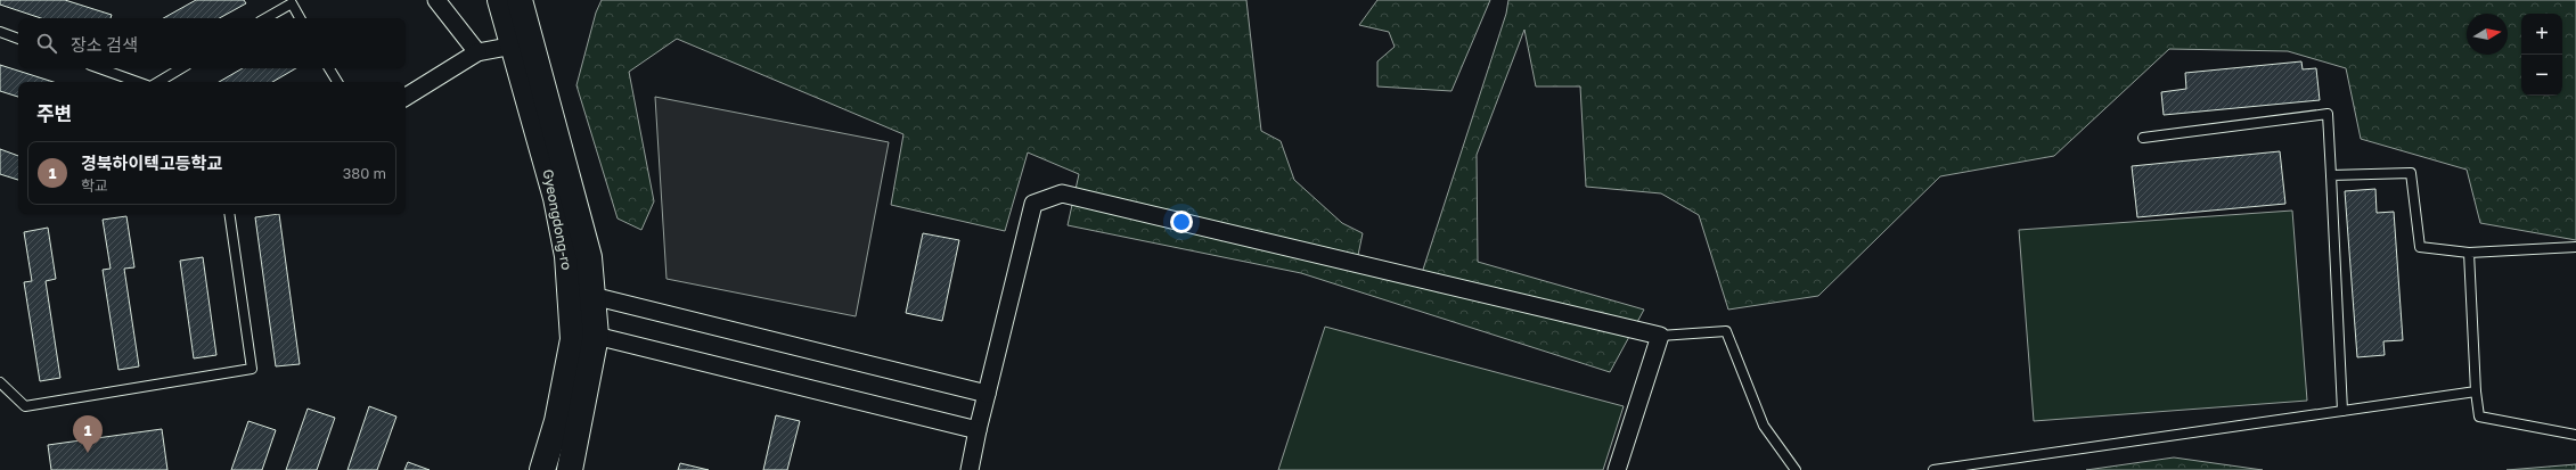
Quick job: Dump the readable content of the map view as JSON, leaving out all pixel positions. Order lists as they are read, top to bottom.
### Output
{
  "streets": {
    "street": ["Gyeongdong-ro"]
  },
  "north": "right",
  "page": {
    "map_buttons": ["+", "−"],
    "search": "장소 검색",
    "heading": "주변",
    "list": [
      {
        "mark": "1",
        "name": "경북하이텍고등학교",
        "note": "학교",
        "value": "380 m"
      }
    ],
    "pins": "1"
  }
}
